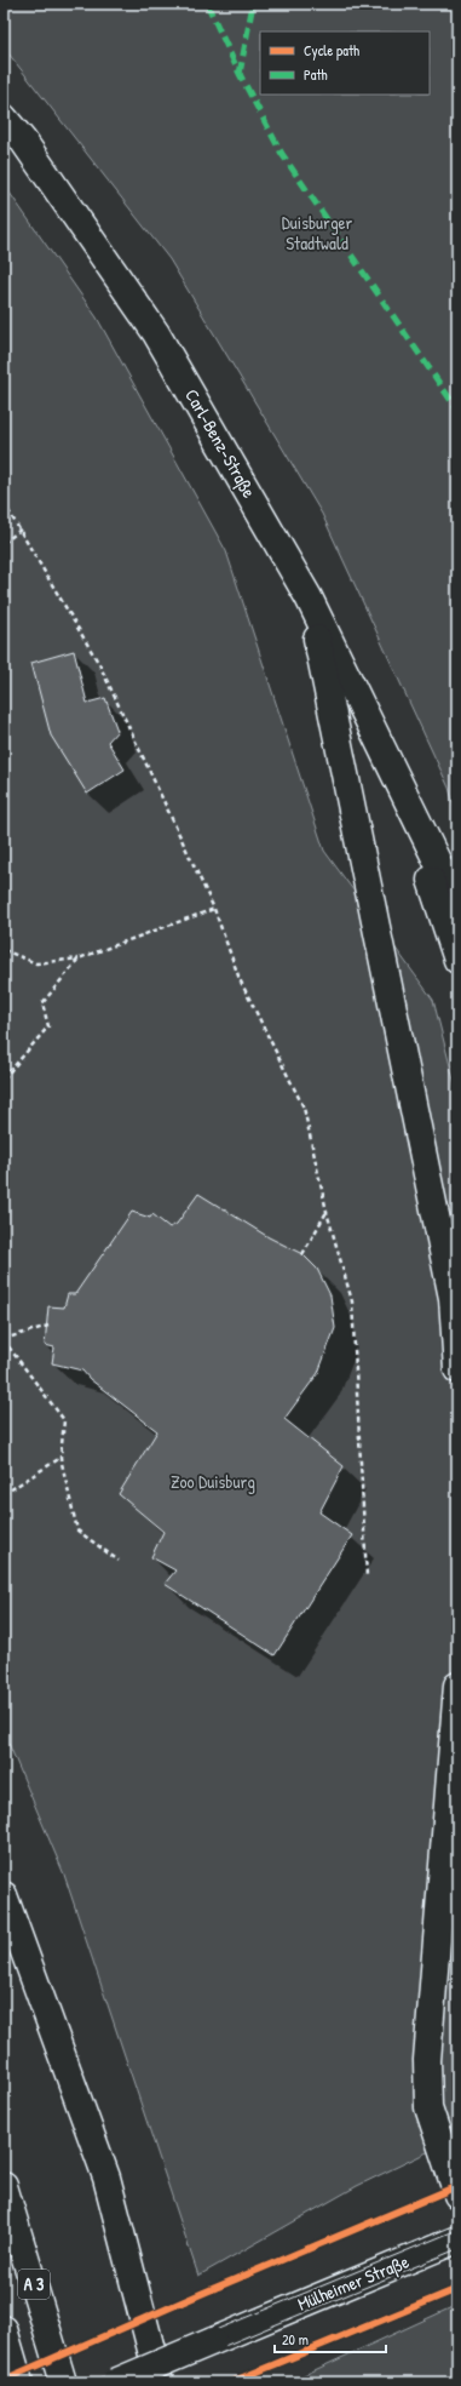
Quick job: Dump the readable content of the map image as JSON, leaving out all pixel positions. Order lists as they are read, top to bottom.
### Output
{
  "streets": {
    "main road": ["Carl-Benz-Straße", "Mülheimer Straße", "A 3"]
  },
  "parks": ["Duisburger Stadtwald", "Zoo Duisburg"],
  "legend": ["Cycle path", "Path"],
  "scale_bar": "20 m"
}
